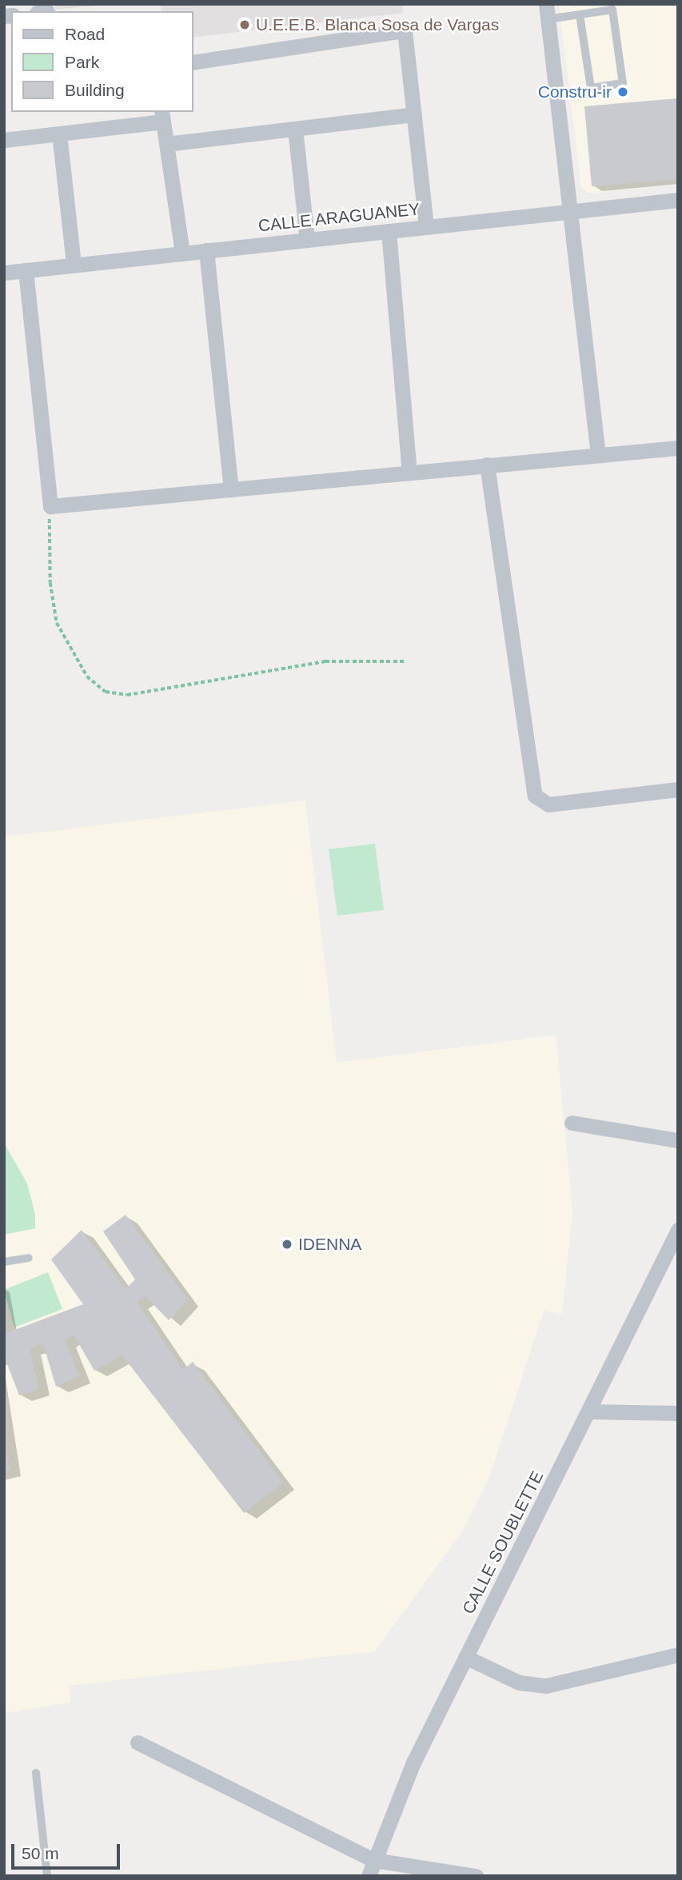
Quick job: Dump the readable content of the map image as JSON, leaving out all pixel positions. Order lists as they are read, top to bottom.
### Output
{
  "streets": {
    "street": ["CALLE ARAGUANEY", "CALLE SOUBLETTE"]
  },
  "places": ["U.E.E.B. Blanca Sosa de Vargas", "Constru-ir", "IDENNA"],
  "legend": ["Road", "Park", "Building"],
  "scale_bar": "50 m"
}
